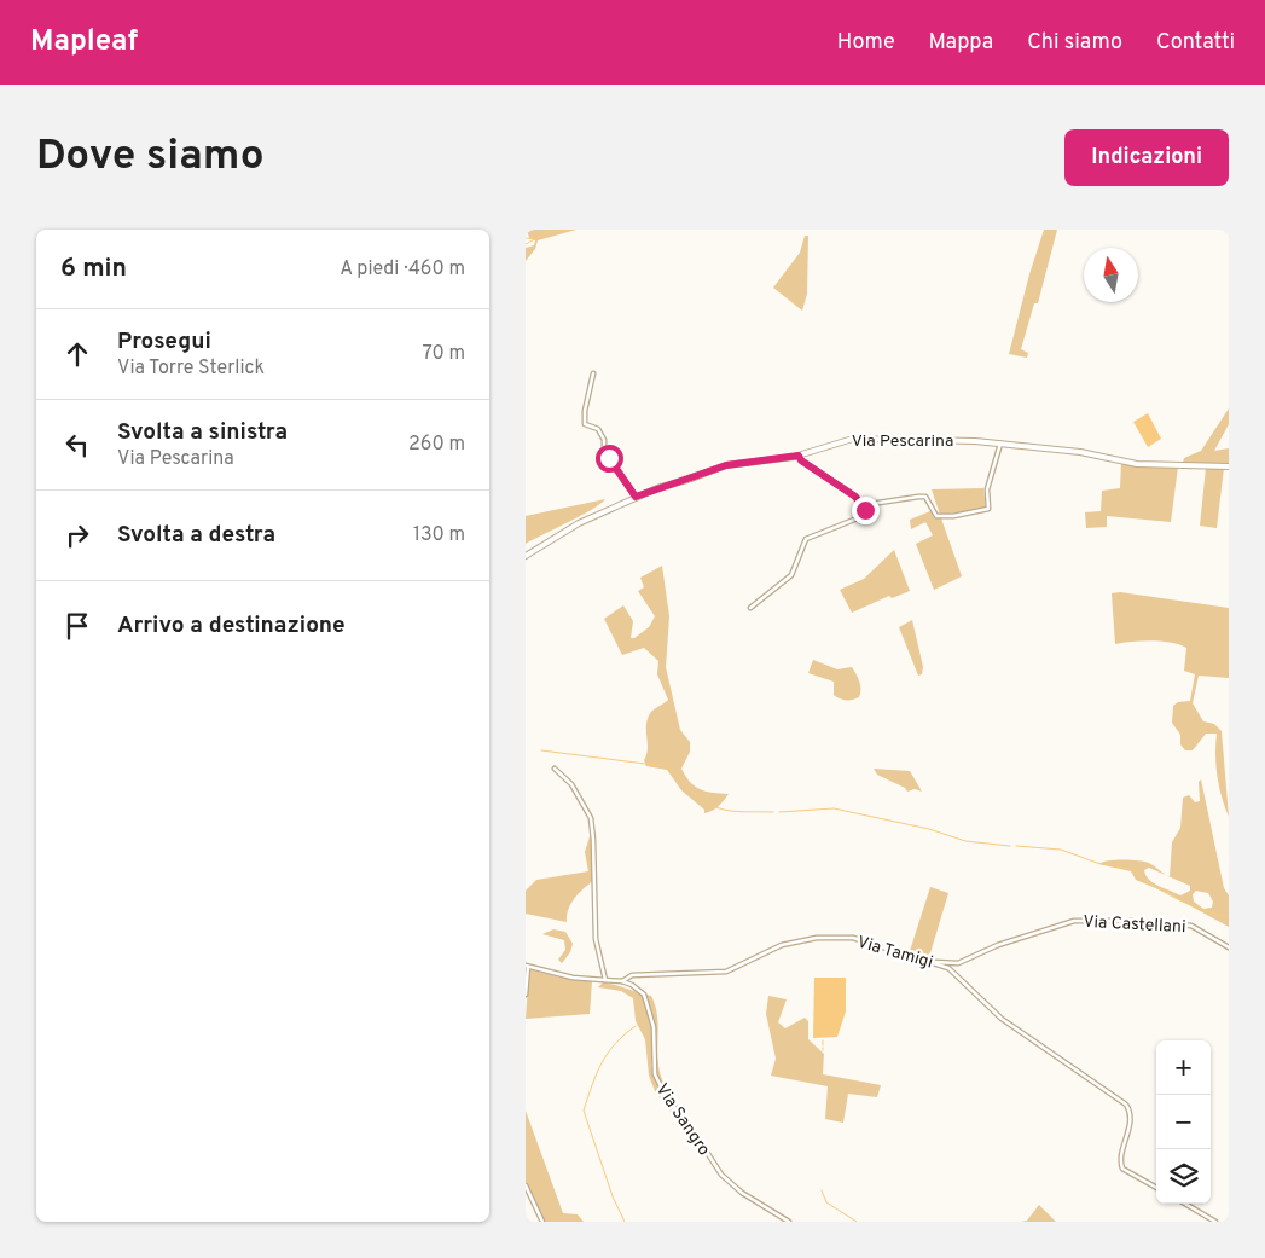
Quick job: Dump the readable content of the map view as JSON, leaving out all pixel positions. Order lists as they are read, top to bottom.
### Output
{
  "streets": {
    "street": [
      "Via Pescarina",
      "Via Castellani",
      "Via Tamigi",
      "Via Sangro"
    ]
  },
  "crossings": [
    ["Via Castellani", "Via Tamigi"],
    ["Via Tamigi", "Via Sangro"]
  ],
  "north": "top",
  "page": {
    "header": "Mapleaf",
    "nav": [
      "Home",
      "Mappa",
      "Chi siamo",
      "Contatti"
    ],
    "buttons": "Indicazioni",
    "title": "Dove siamo",
    "heading": ["6 min", "A piedi · 460 m"],
    "list": [
      ["Prosegui", "Via Torre Sterlick", "70 m"],
      ["Svolta a sinistra", "Via Pescarina", "260 m"],
      ["Svolta a destra", "130 m"],
      "Arrivo a destinazione"
    ],
    "map_buttons": ["+", "−"]
  }
}
